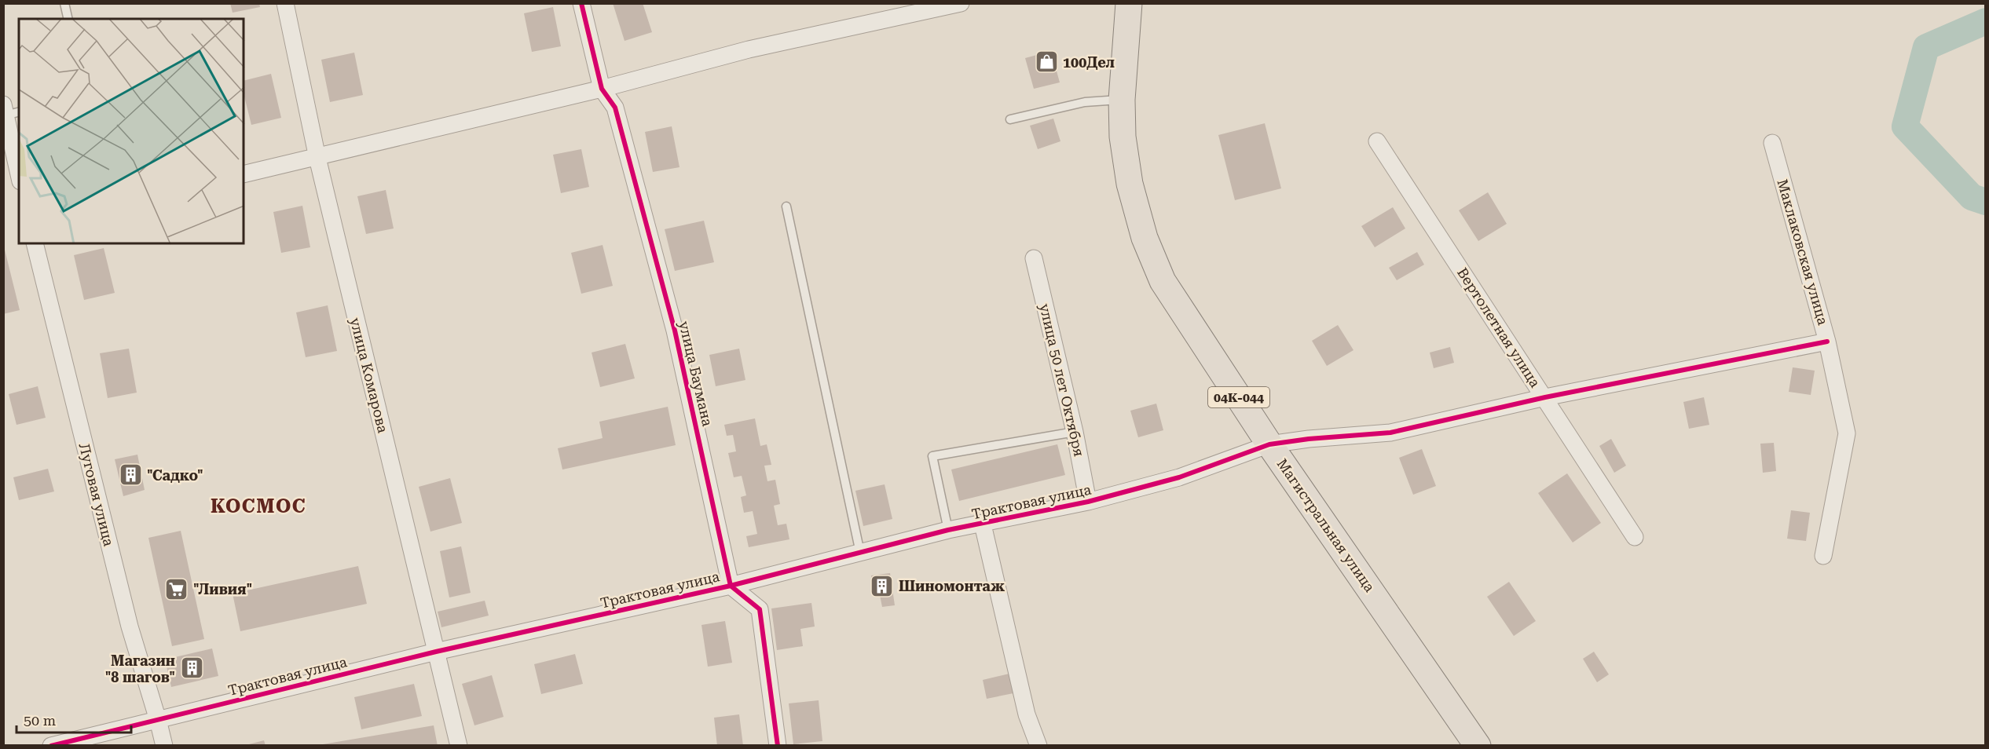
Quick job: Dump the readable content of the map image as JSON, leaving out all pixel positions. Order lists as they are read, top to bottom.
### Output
{
  "streets": {
    "main road": ["04К-044", "Магистральная улица"],
    "street": [
      "Маклаковская улица",
      "Вертолетная улица",
      "улица Баумана",
      "улица Комарова",
      "улица 50 лет Октября",
      "Луговая улица",
      "Трактовая улица"
    ]
  },
  "crossings": [
    ["Маклаковская улица", "Трактовая улица"],
    ["Вертолетная улица", "Трактовая улица"],
    ["улица Баумана", "Трактовая улица"],
    ["улица Комарова", "Трактовая улица"],
    ["улица 50 лет Октября", "Трактовая улица"],
    ["Луговая улица", "Трактовая улица"],
    ["Трактовая улица", "Магистральная улица"]
  ],
  "districts": ["КОСМОС"],
  "places": {
    "shop": ["100Дел"],
    "building": ["\"Садко\"", "Шиномонтаж", "Магазин \"8 шагов\""],
    "supermarket": ["\"Ливия\""]
  },
  "scale_bar": "50 m"
}
